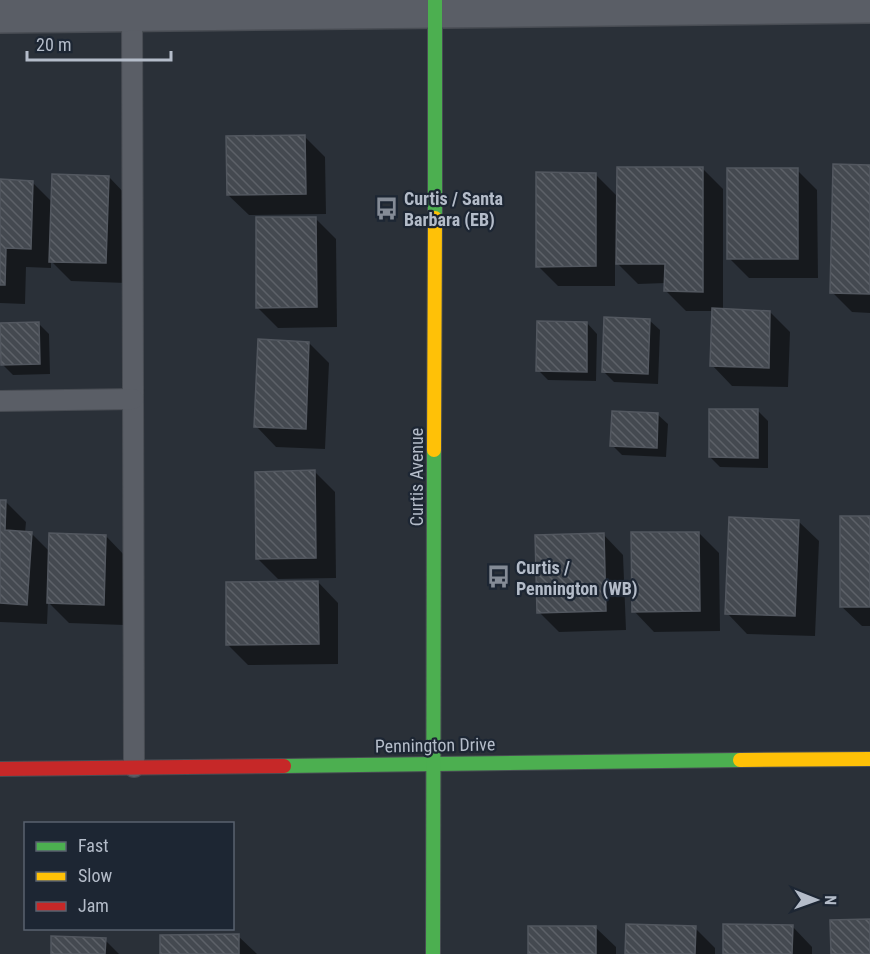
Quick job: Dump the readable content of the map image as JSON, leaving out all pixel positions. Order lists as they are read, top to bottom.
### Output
{
  "streets": {
    "street": ["Curtis Avenue", "Pennington Drive"]
  },
  "crossings": [
    ["Curtis Avenue", "Pennington Drive"]
  ],
  "places": {
    "bus stop": ["Curtis / Santa Barbara (EB)", "Curtis / Pennington (WB)"]
  },
  "legend": ["Fast", "Slow", "Jam"],
  "scale_bar": "20 m",
  "north": "right"
}
